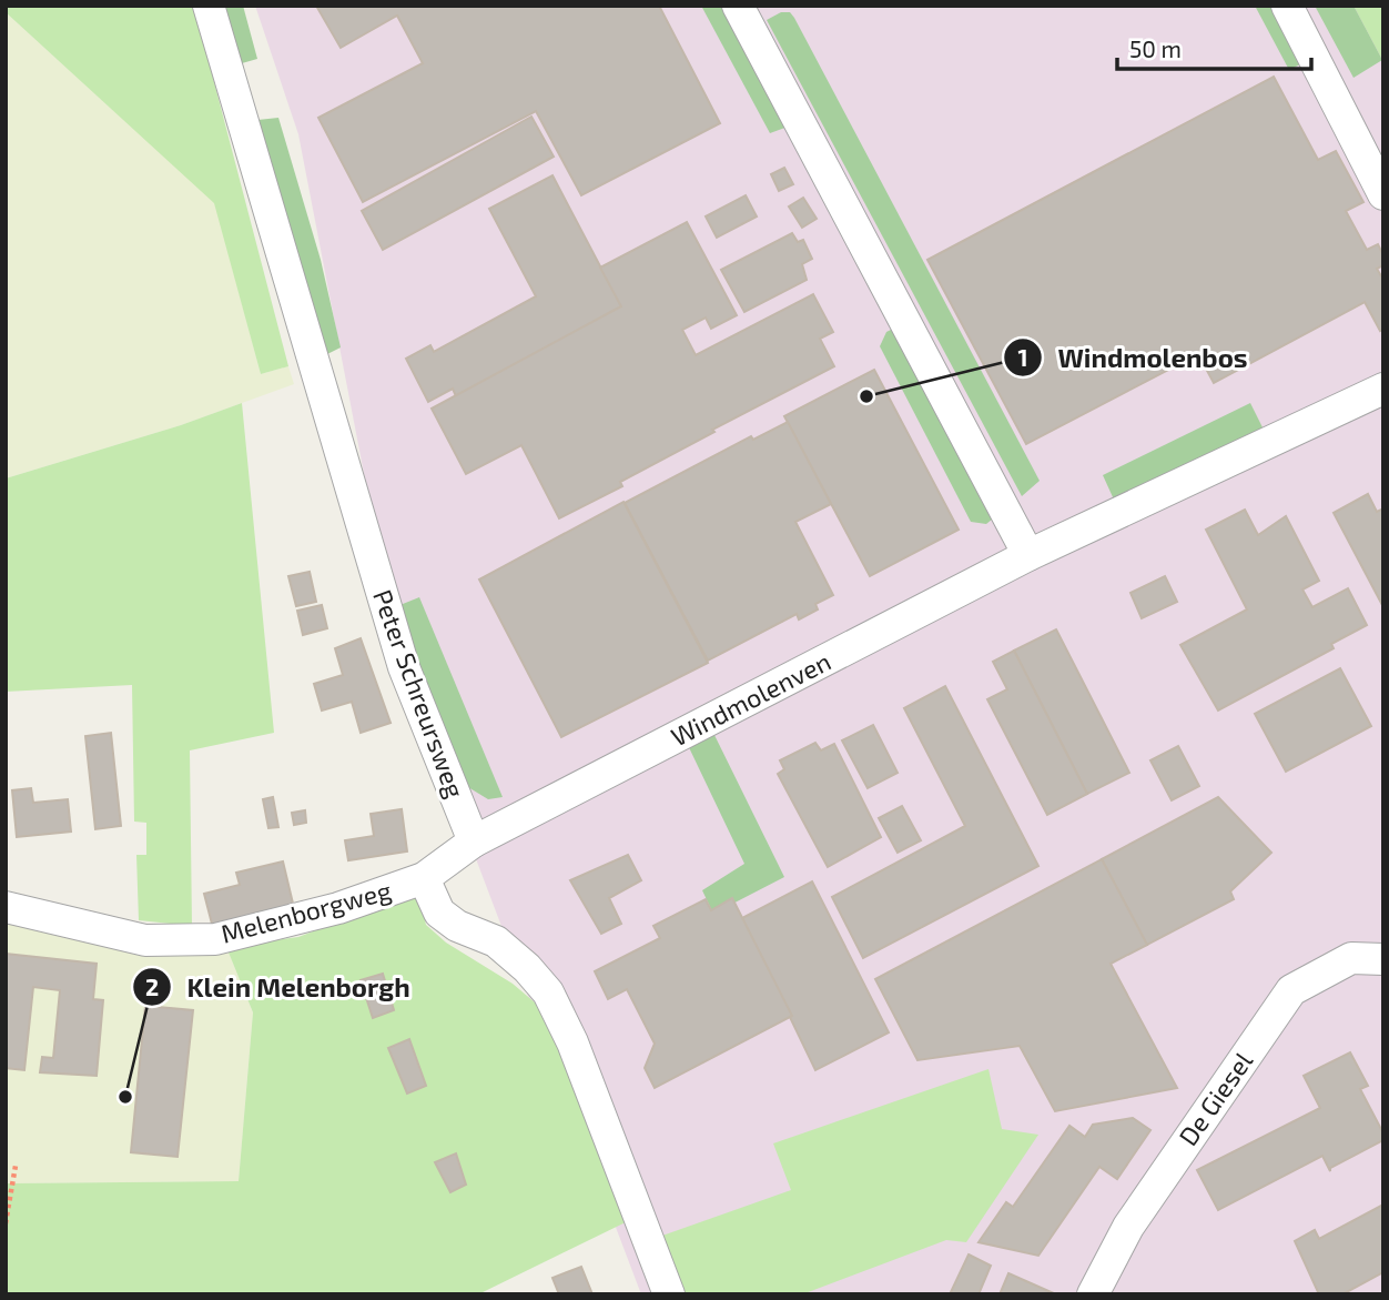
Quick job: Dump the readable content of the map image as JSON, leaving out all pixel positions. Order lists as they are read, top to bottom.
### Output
{
  "streets": {
    "street": [
      "Peter Schreursweg",
      "Windmolenven",
      "Melenborgweg",
      "De Giesel"
    ]
  },
  "crossings": [
    ["Peter Schreursweg", "Windmolenven"]
  ],
  "places": ["Windmolenbos", "Klein Melenborgh"],
  "scale_bar": "50 m"
}
